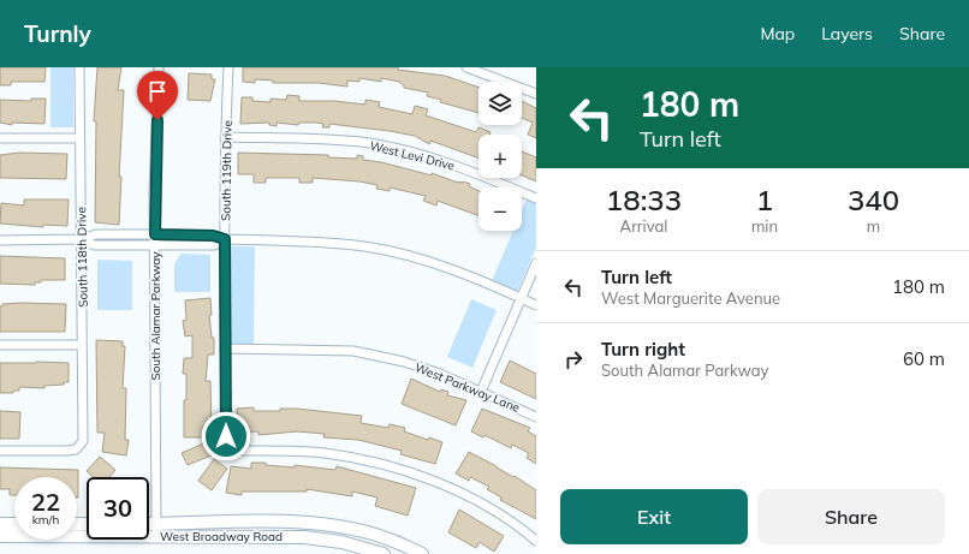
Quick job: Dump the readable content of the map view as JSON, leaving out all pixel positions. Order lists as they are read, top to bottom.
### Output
{
  "streets": {
    "main road": ["West Broadway Road"],
    "street": [
      "West Levi Drive",
      "South 119th Drive",
      "South 118th Drive",
      "South Alamar Parkway",
      "West Parkway Lane"
    ]
  },
  "crossings": [
    ["West Levi Drive", "South 119th Drive"],
    ["South 119th Drive", "West Parkway Lane"],
    ["South Alamar Parkway", "West Broadway Road"]
  ],
  "page": {
    "header": "Turnly",
    "nav": ["Map", "Layers", "Share"],
    "turn": ["180 m", "Turn left"],
    "map_buttons": ["+", "−"],
    "eta": [
      "18:33",
      "Arrival",
      "1",
      "min",
      "340",
      "m"
    ],
    "list": [
      {
        "name": "Turn left",
        "note": "West Marguerite Avenue",
        "value": "180 m"
      },
      {
        "name": "Turn right",
        "note": "South Alamar Parkway",
        "value": "60 m"
      }
    ],
    "speed": "22 km/h",
    "limit": "30",
    "buttons": ["Exit", "Share"]
  }
}
